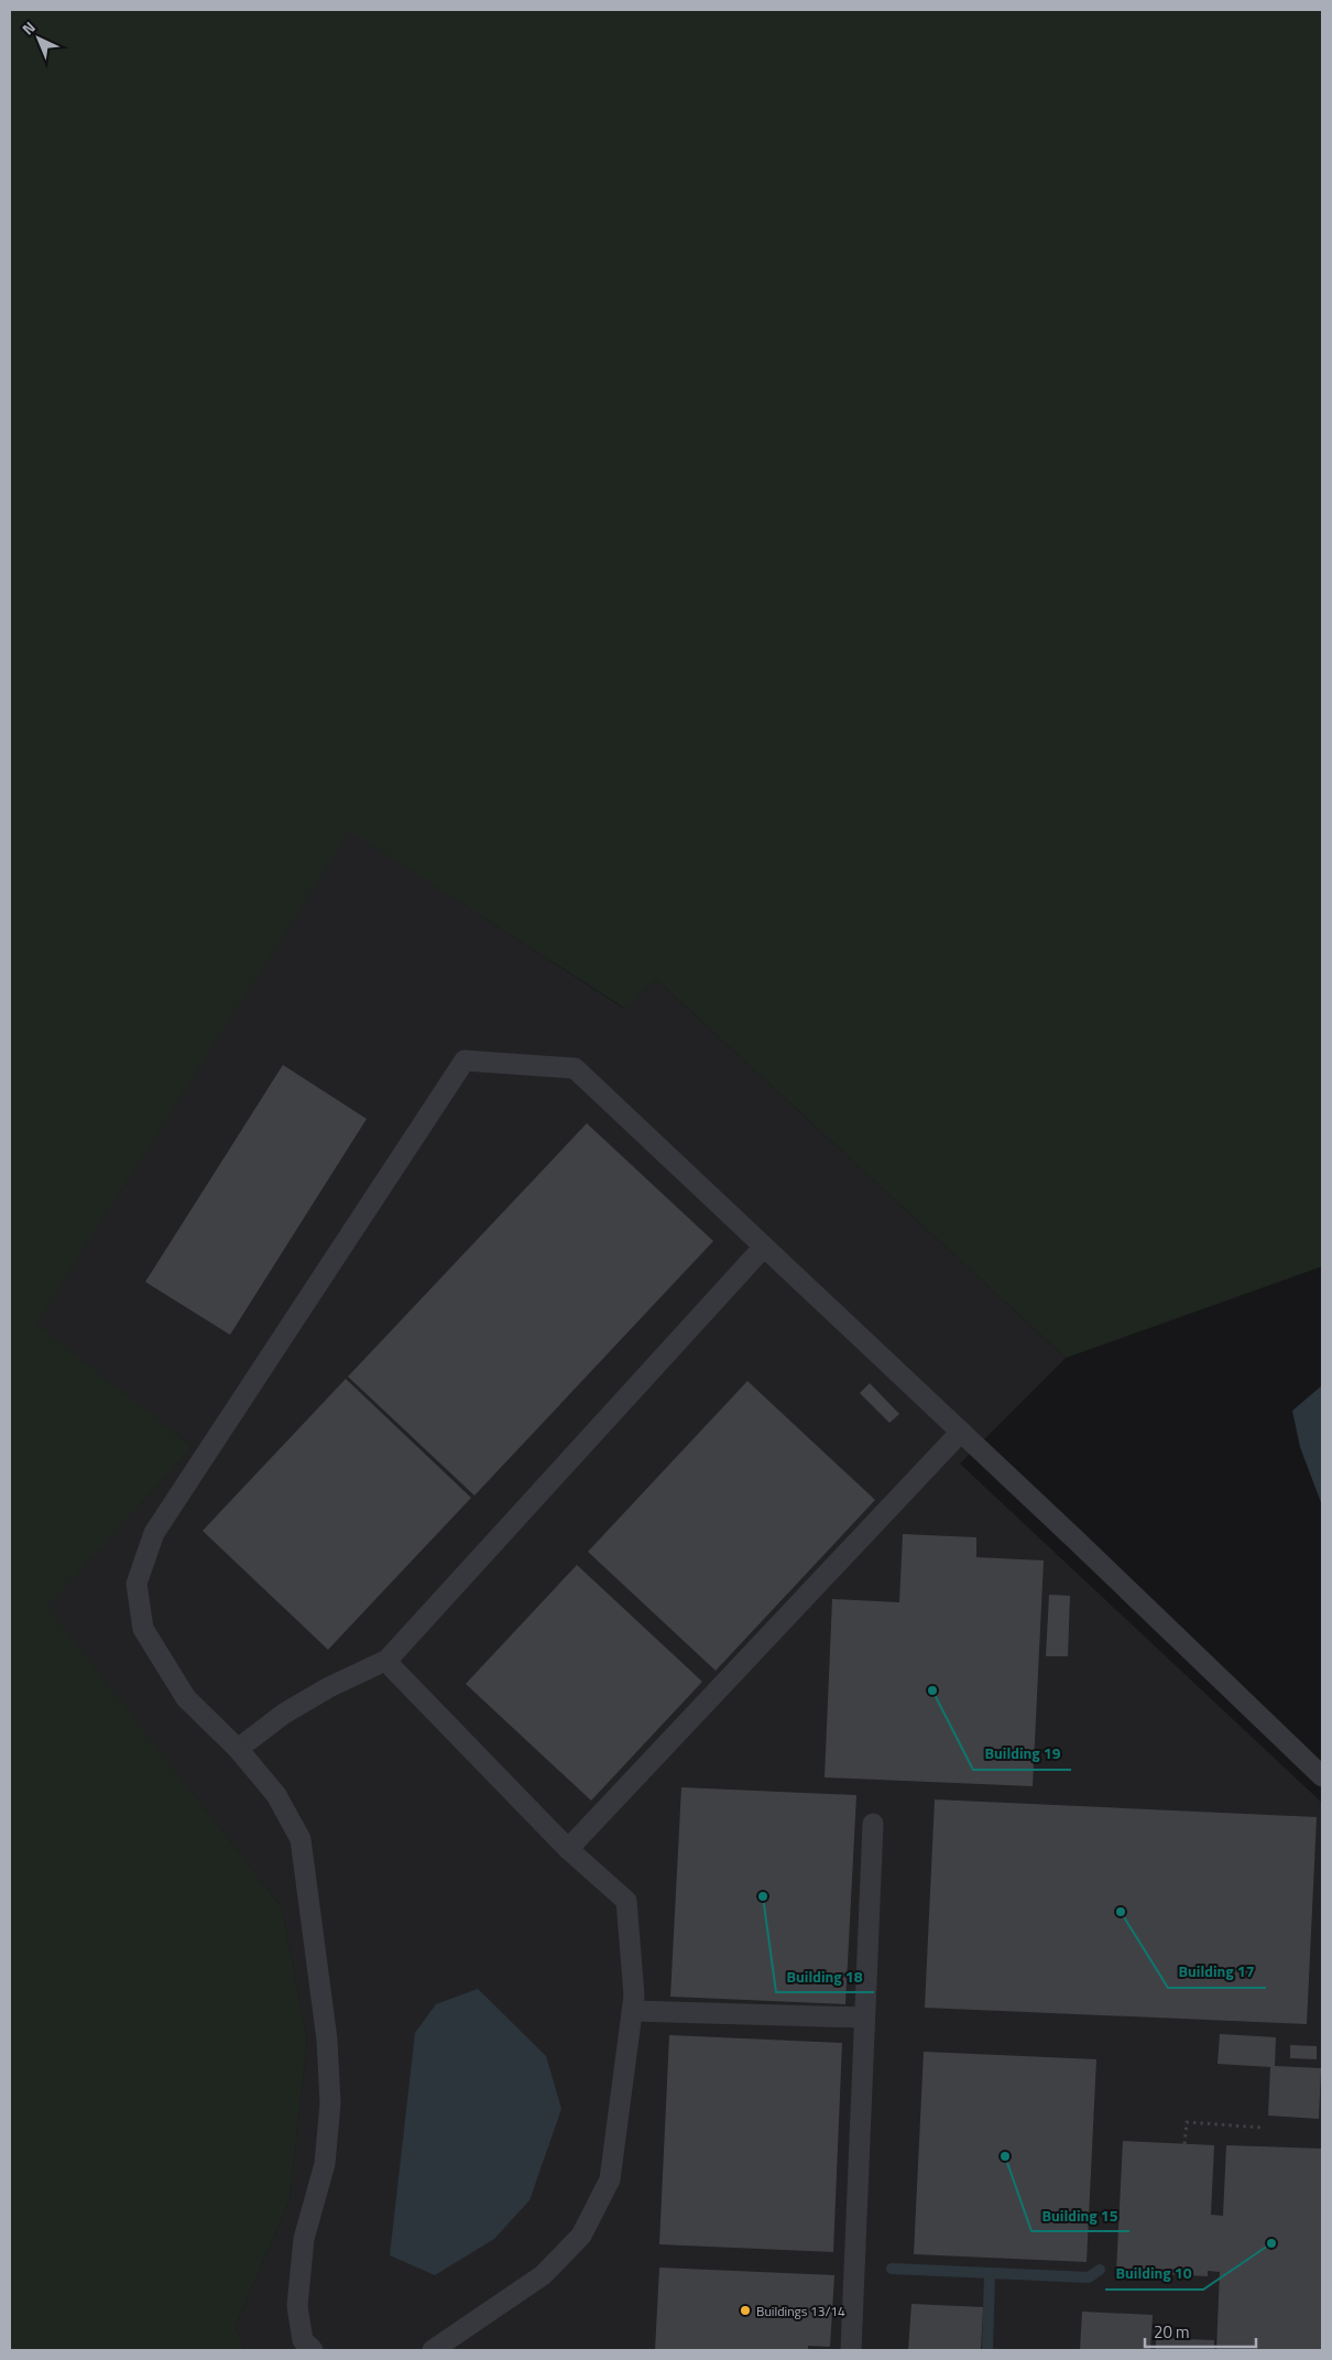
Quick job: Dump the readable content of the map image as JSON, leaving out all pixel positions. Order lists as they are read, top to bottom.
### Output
{
  "places": [
    "Building 19",
    "Building 18",
    "Building 17",
    "Building 15",
    "Building 10",
    "Buildings 13/14"
  ],
  "scale_bar": "20 m",
  "north": "top left"
}
